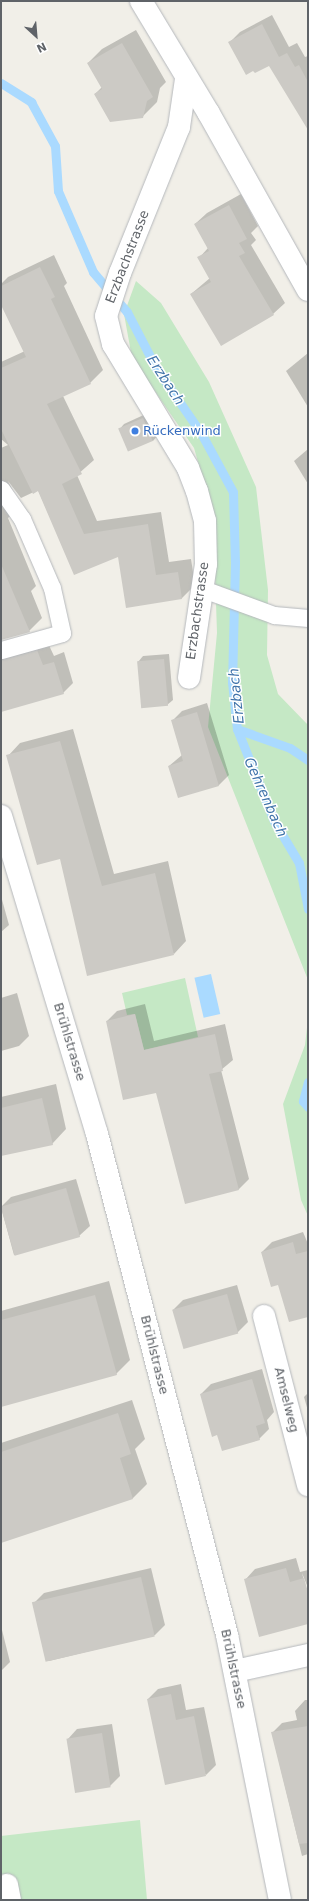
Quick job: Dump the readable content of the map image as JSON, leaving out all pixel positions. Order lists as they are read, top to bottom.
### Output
{
  "streets": {
    "street": ["Erzbachstrasse", "Brühlstrasse", "Amselweg"]
  },
  "water": ["Erzbach", "Gehrenbach"],
  "places": ["Rückenwind"],
  "north": "bottom right"
}
